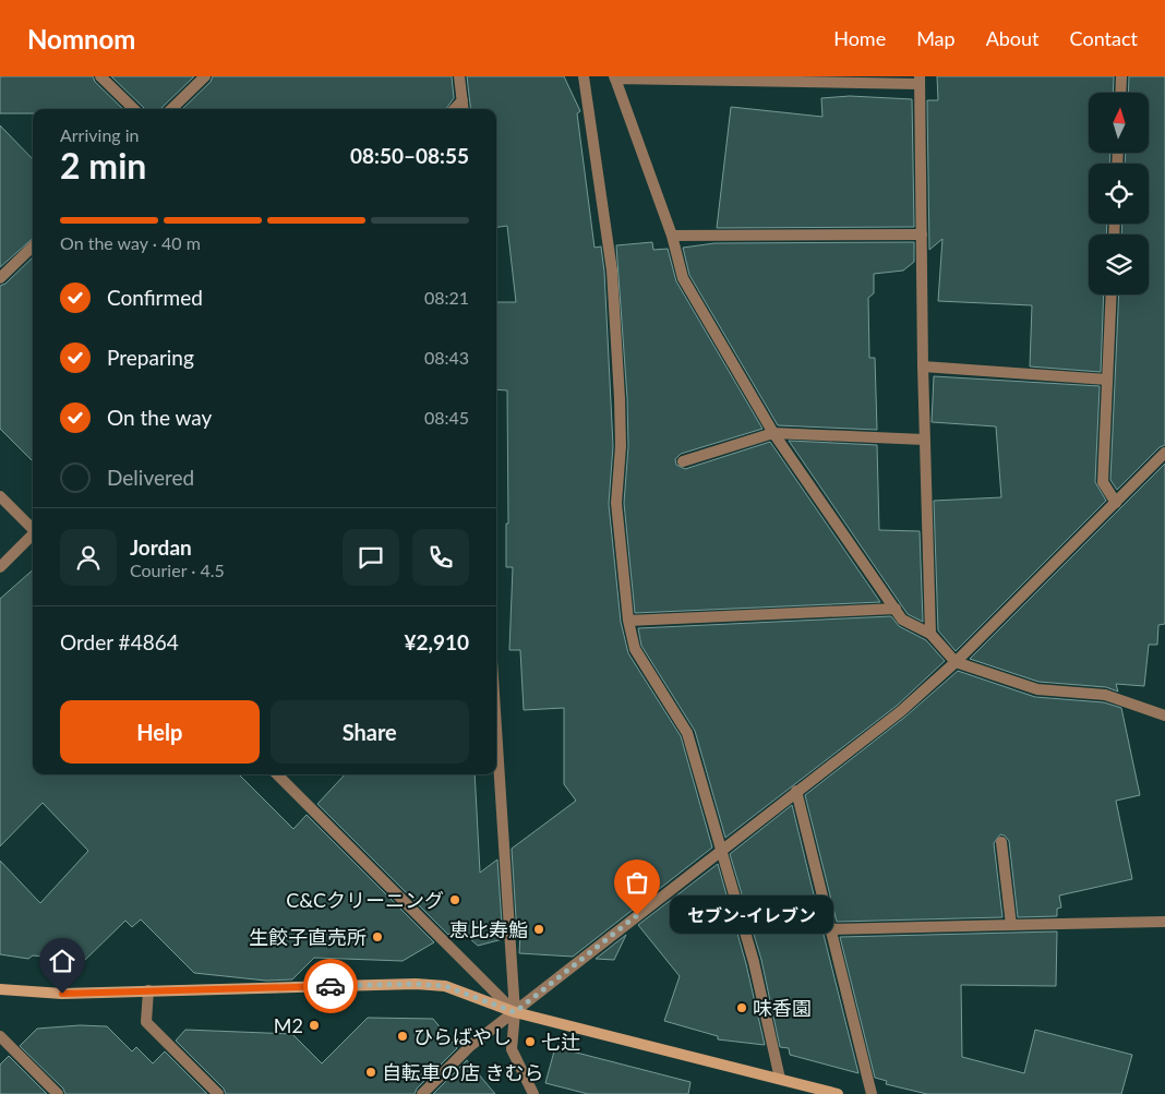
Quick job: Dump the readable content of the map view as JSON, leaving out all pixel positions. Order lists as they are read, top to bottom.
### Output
{
  "places": [
    "C&Cクリーニング",
    "セブン-イレブン",
    "恵比寿鮨",
    "生餃子直売所",
    "味香園",
    "M2",
    "ひらばやし",
    "七辻",
    "自転車の店 きむら"
  ],
  "north": "top",
  "page": {
    "header": "Nomnom",
    "nav": [
      "Home",
      "Map",
      "About",
      "Contact"
    ],
    "heading": ["2 min", "Arriving in", "08:50–08:55"],
    "panel": [
      "Jordan",
      "Courier · 4.5",
      "Order #4864",
      "¥2,910"
    ],
    "bar": "On the way · 40 m",
    "list": [
      ["Confirmed", "08:21"],
      ["Preparing", "08:43"],
      ["On the way", "08:45"],
      "Delivered"
    ],
    "buttons": ["Help", "Share"],
    "bubble": "セブン-イレブン"
  }
}
